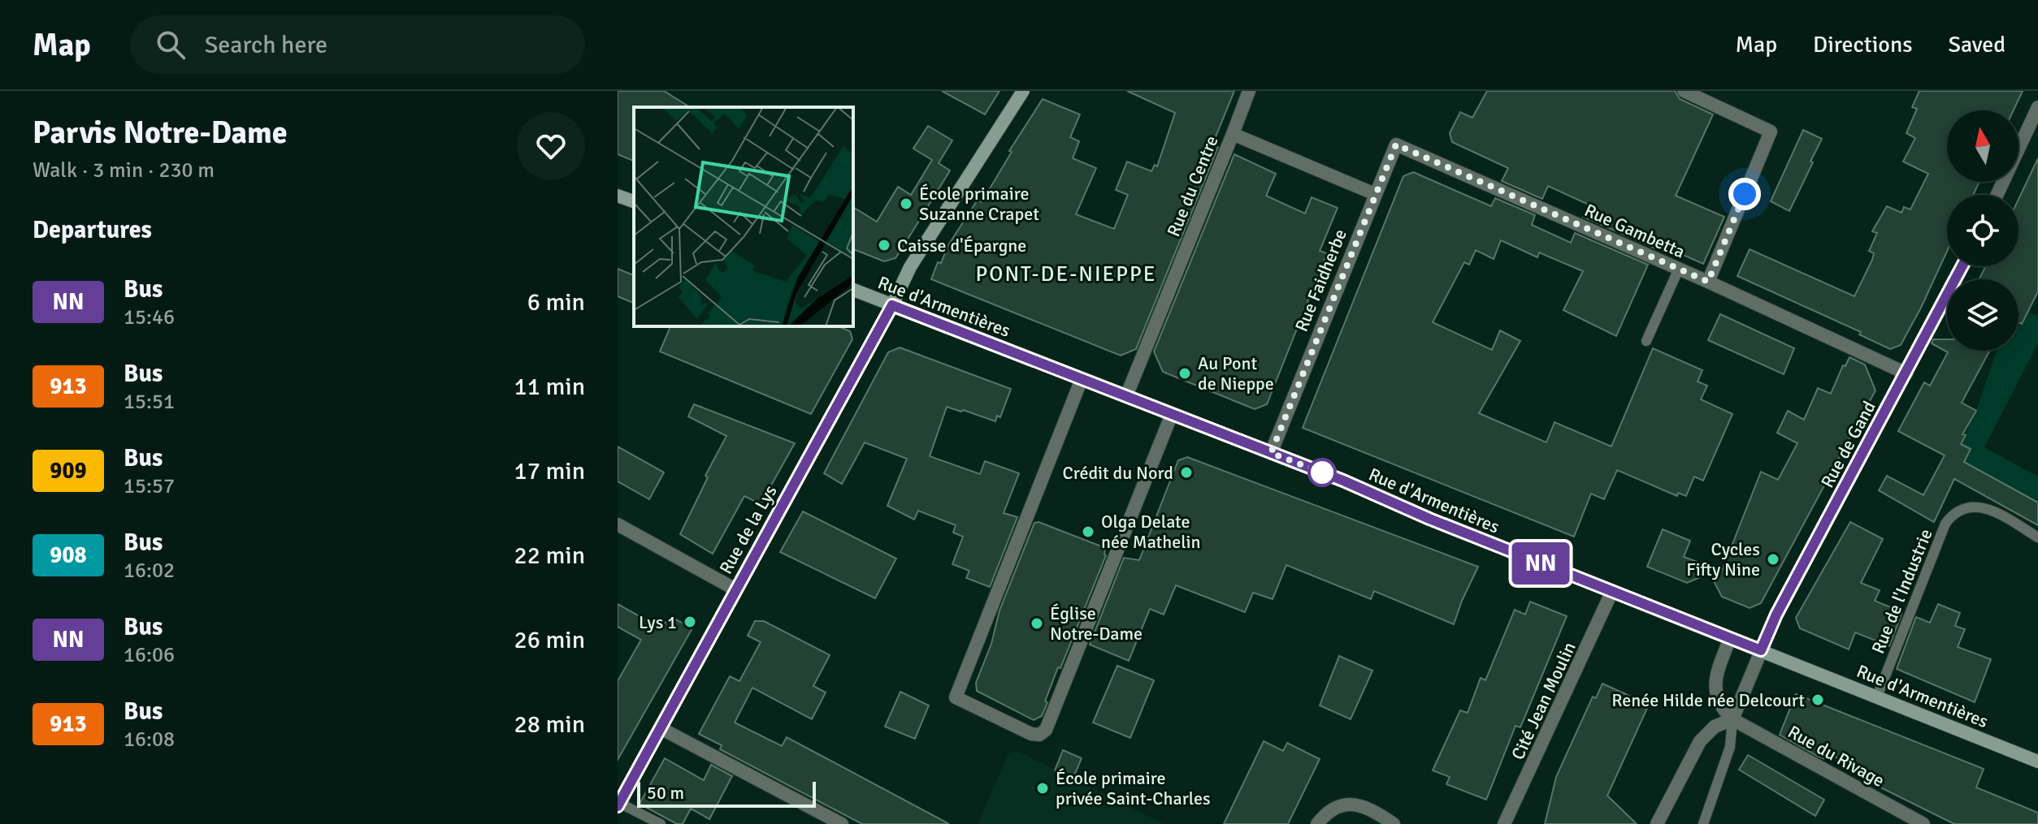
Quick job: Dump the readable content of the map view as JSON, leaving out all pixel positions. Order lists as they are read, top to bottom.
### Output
{
  "streets": {
    "main road": ["Rue d'Armentières"],
    "street": [
      "Rue du Centre",
      "Rue Gambetta",
      "Rue Faidherbe",
      "Rue de Gand",
      "Rue de la Lys",
      "Cité Jean Moulin",
      "Rue du Rivage"
    ],
    "lane": ["Rue de l'Industrie"]
  },
  "crossings": [
    ["Rue du Centre", "Rue d'Armentières"],
    ["Rue Gambetta", "Rue Faidherbe"],
    ["Rue Gambetta", "Rue de Gand"],
    ["Rue Faidherbe", "Rue d'Armentières"],
    ["Rue d'Armentières", "Rue de Gand"],
    ["Rue d'Armentières", "Rue de la Lys"],
    ["Rue d'Armentières", "Rue de l'Industrie"],
    ["Rue d'Armentières", "Cité Jean Moulin"],
    ["Rue d'Armentières", "Rue du Rivage"]
  ],
  "districts": ["PONT-DE-NIEPPE"],
  "places": [
    "École primaire Suzanne Crapet",
    "Caisse d'Épargne",
    "Au Pont de Nieppe",
    "Crédit du Nord",
    "Olga Delate née Mathelin",
    "Cycles Fifty Nine",
    "Lys 1",
    "Église Notre-Dame",
    "Renée Hilde née Delcourt",
    "École primaire privée Saint-Charles"
  ],
  "lines": ["bus line NN"],
  "scale_bar": "50 m",
  "north": "top",
  "page": {
    "header": "Map",
    "search": "Search here",
    "nav": ["Map", "Directions", "Saved"],
    "heading": [
      ["Parvis Notre-Dame", "Walk · 3 min · 230 m"],
      "Departures"
    ],
    "on_map": "NN",
    "list": [
      {
        "mark": "NN",
        "name": "Bus",
        "note": "15:46",
        "value": "6 min"
      },
      {
        "mark": "913",
        "name": "Bus",
        "note": "15:51",
        "value": "11 min"
      },
      {
        "mark": "909",
        "name": "Bus",
        "note": "15:57",
        "value": "17 min"
      },
      {
        "mark": "908",
        "name": "Bus",
        "note": "16:02",
        "value": "22 min"
      },
      {
        "mark": "NN",
        "name": "Bus",
        "note": "16:06",
        "value": "26 min"
      },
      {
        "mark": "913",
        "name": "Bus",
        "note": "16:08",
        "value": "28 min"
      }
    ],
    "scale": "50 m"
  }
}
